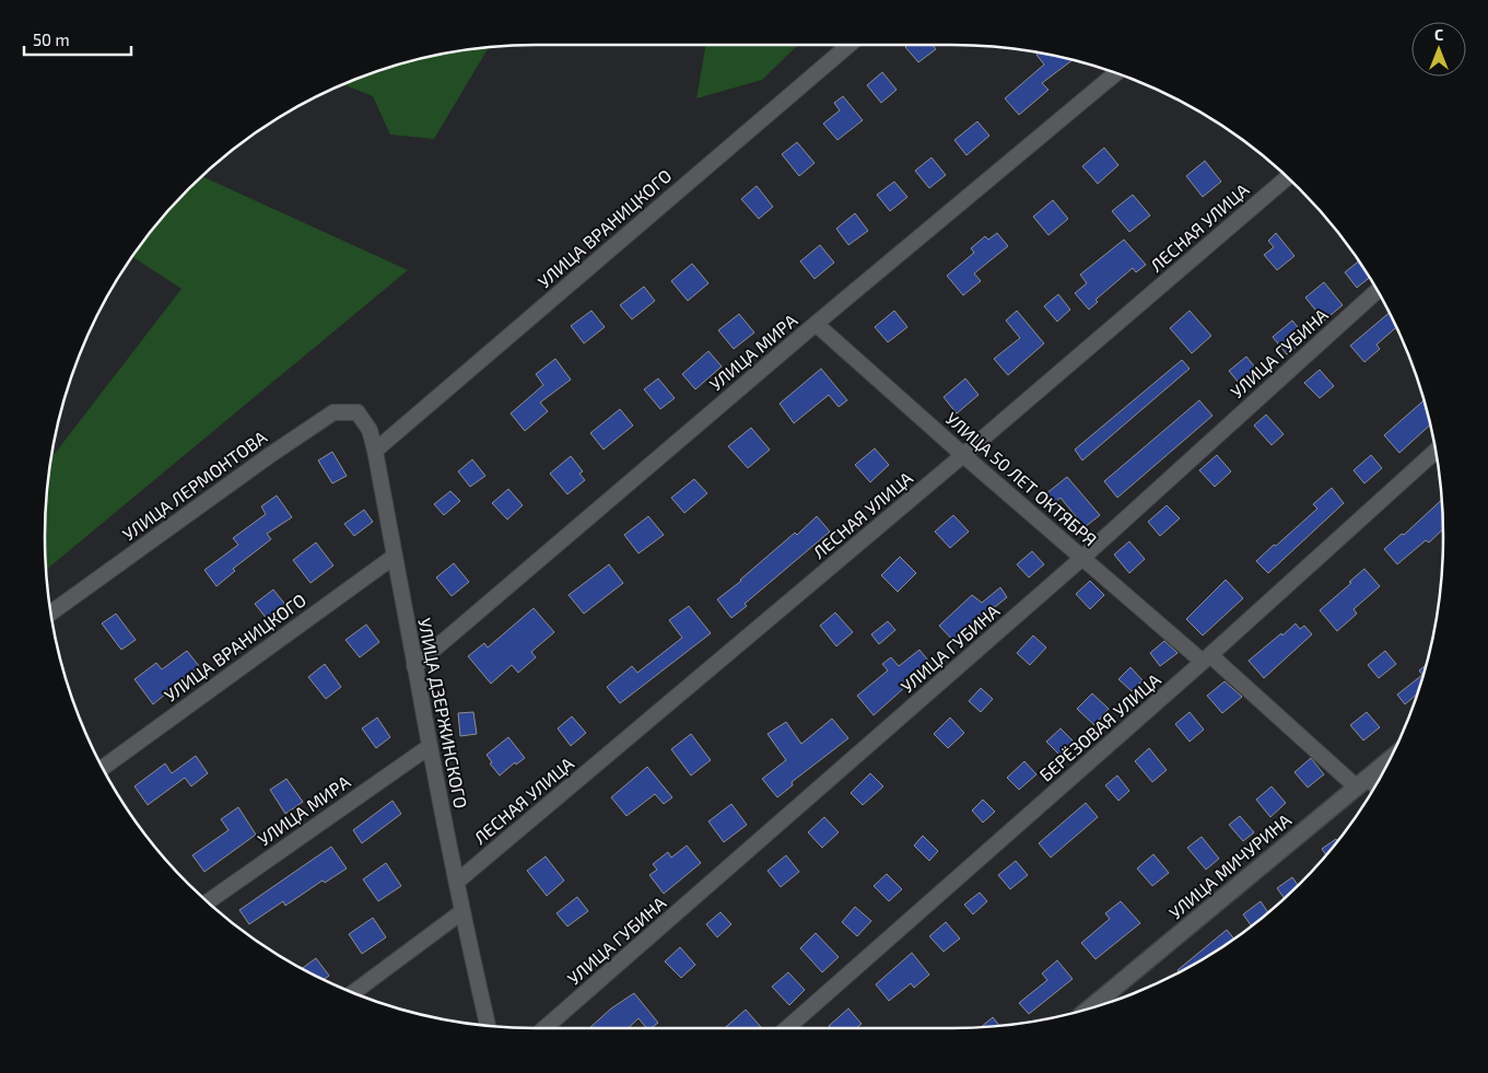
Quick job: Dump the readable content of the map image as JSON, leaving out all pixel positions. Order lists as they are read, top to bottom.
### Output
{
  "streets": {
    "street": [
      "ЛЕСНАЯ УЛИЦА",
      "УЛИЦА ВРАНИЦКОГО",
      "УЛИЦА МИРА",
      "УЛИЦА ГУБИНА",
      "УЛИЦА 50 ЛЕТ ОКТЯБРЯ",
      "УЛИЦА ЛЕРМОНТОВА",
      "УЛИЦА ДЗЕРЖИНСКОГО",
      "БЕРЁЗОВАЯ УЛИЦА",
      "УЛИЦА МИЧУРИНА"
    ]
  },
  "crossings": [
    ["ЛЕСНАЯ УЛИЦА", "УЛИЦА 50 ЛЕТ ОКТЯБРЯ"],
    ["ЛЕСНАЯ УЛИЦА", "УЛИЦА ДЗЕРЖИНСКОГО"],
    ["УЛИЦА ВРАНИЦКОГО", "УЛИЦА ДЗЕРЖИНСКОГО"],
    ["УЛИЦА МИРА", "УЛИЦА 50 ЛЕТ ОКТЯБРЯ"],
    ["УЛИЦА МИРА", "УЛИЦА ДЗЕРЖИНСКОГО"],
    ["УЛИЦА ГУБИНА", "УЛИЦА 50 ЛЕТ ОКТЯБРЯ"],
    ["УЛИЦА 50 ЛЕТ ОКТЯБРЯ", "БЕРЁЗОВАЯ УЛИЦА"],
    ["УЛИЦА 50 ЛЕТ ОКТЯБРЯ", "УЛИЦА МИЧУРИНА"],
    ["УЛИЦА ЛЕРМОНТОВА", "УЛИЦА ДЗЕРЖИНСКОГО"]
  ],
  "scale_bar": "50 m",
  "north": "top"
}
